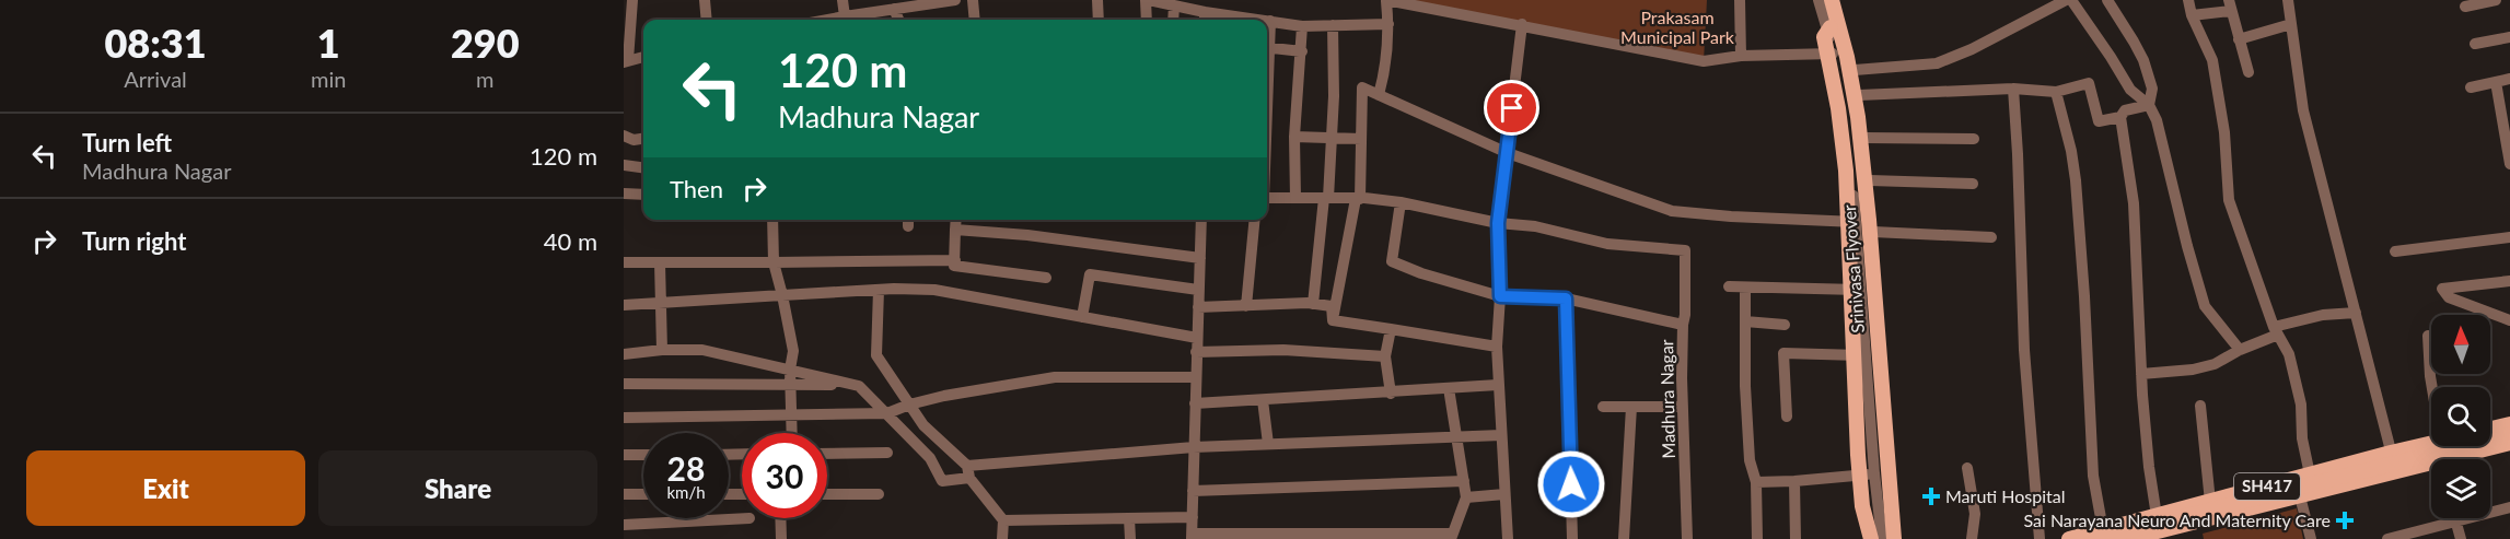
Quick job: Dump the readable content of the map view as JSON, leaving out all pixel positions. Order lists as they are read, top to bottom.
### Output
{
  "streets": {
    "main road": ["Srinivasa Flyover", "SH417"],
    "street": ["Madhura Nagar"]
  },
  "parks": ["Prakasam Municipal Park"],
  "places": {
    "health": ["Maruti Hospital", "Sai Narayana Neuro And Maternity Care"]
  },
  "north": "top",
  "page": {
    "eta": [
      "08:31",
      "Arrival",
      "1",
      "min",
      "290",
      "m"
    ],
    "turn": ["120 m", "Madhura Nagar"],
    "list": [
      {
        "name": "Turn left",
        "note": "Madhura Nagar",
        "value": "120 m"
      },
      {
        "name": "Turn right",
        "value": "40 m"
      }
    ],
    "then": "Then",
    "speed": "28 km/h",
    "limit": "30",
    "buttons": ["Exit", "Share"]
  }
}
